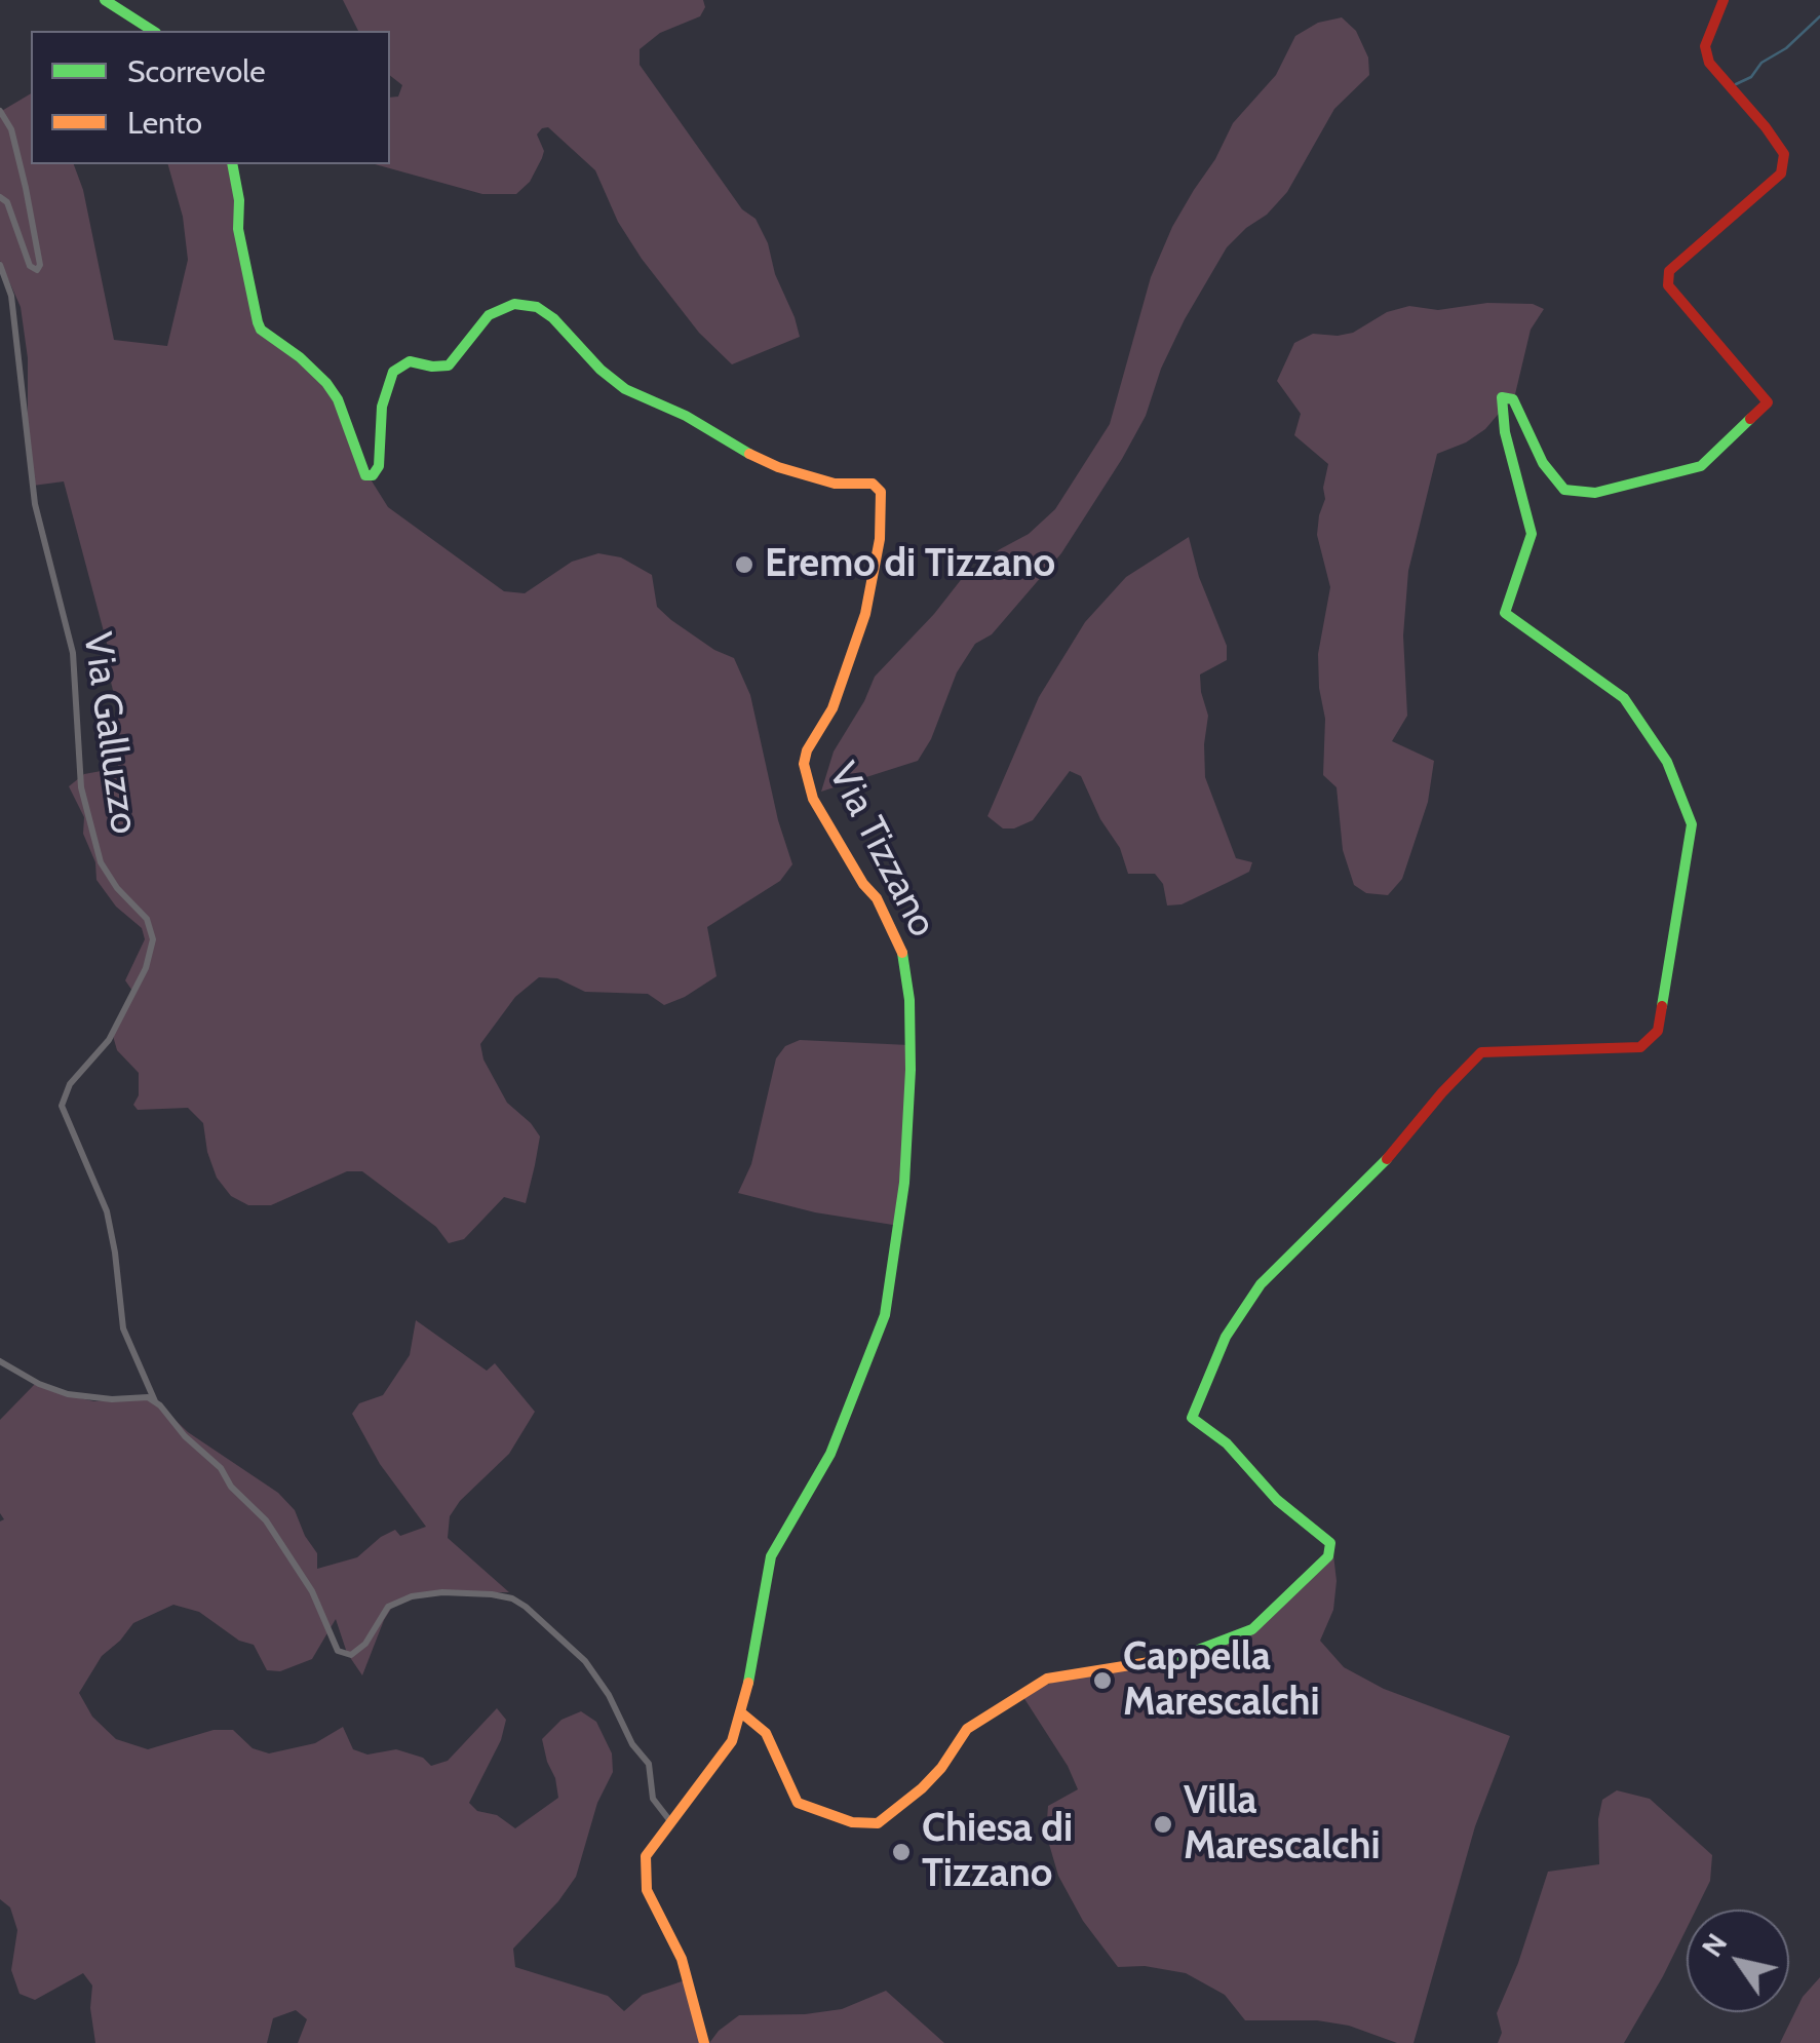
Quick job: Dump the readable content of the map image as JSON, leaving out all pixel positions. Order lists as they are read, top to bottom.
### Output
{
  "streets": {
    "street": ["Via Galluzzo", "Via Tizzano"]
  },
  "places": [
    "Eremo di Tizzano",
    "Cappella Marescalchi",
    "Villa Marescalchi",
    "Chiesa di Tizzano"
  ],
  "legend": ["Scorrevole", "Lento"],
  "north": "top left"
}
